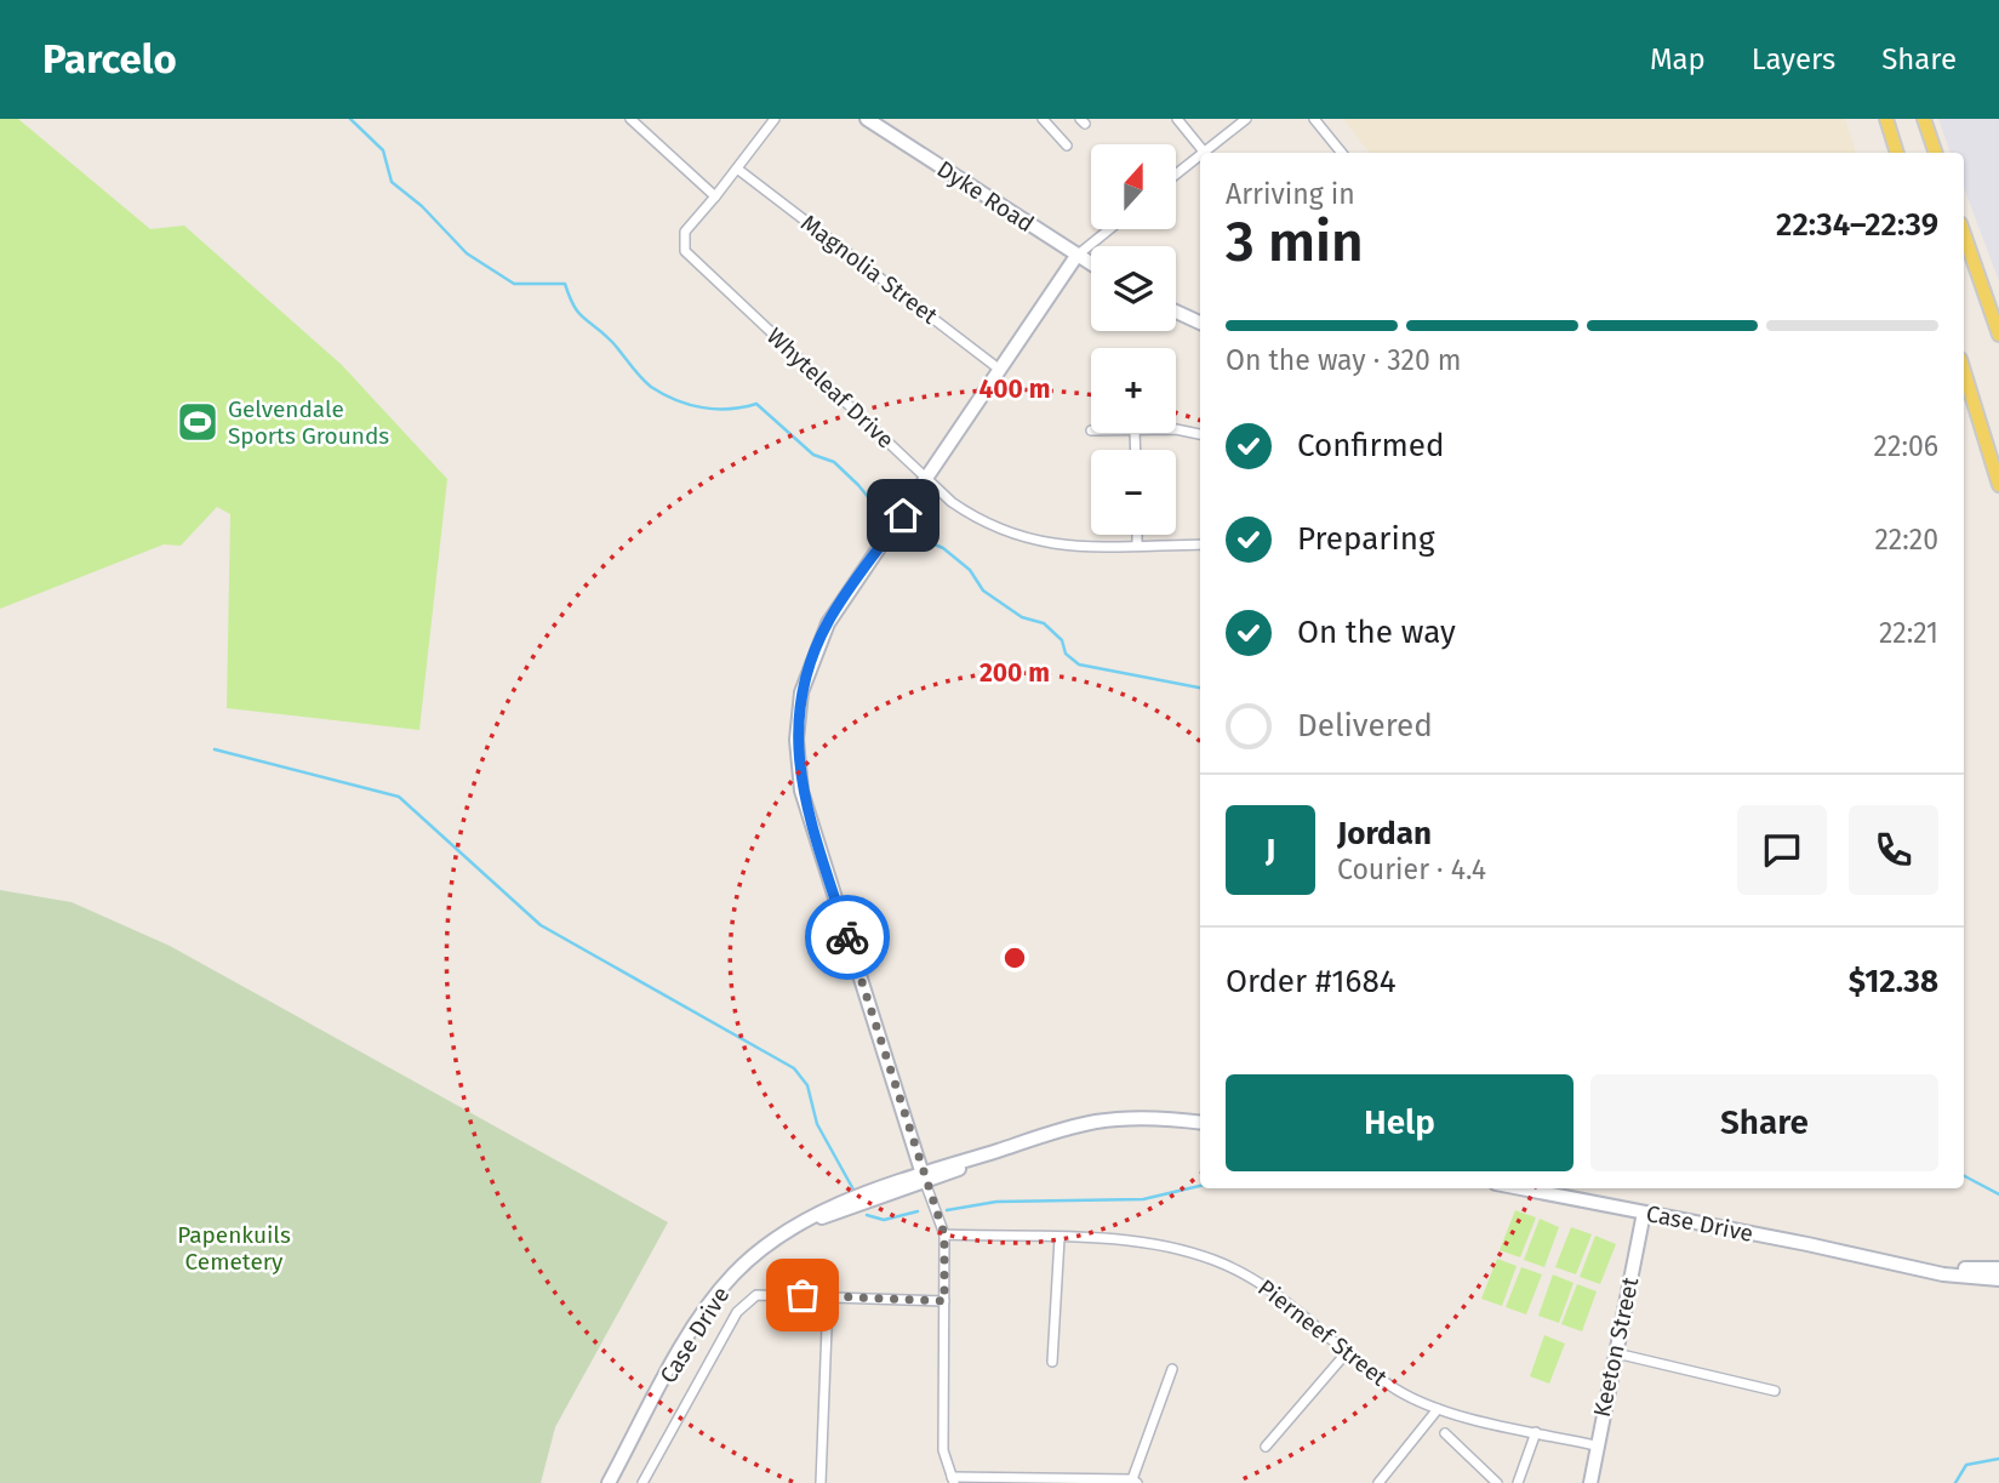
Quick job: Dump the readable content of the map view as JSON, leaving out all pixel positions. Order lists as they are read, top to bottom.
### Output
{
  "streets": {
    "street": [
      "Dyke Road",
      "Magnolia Street",
      "Whyteleaf Drive",
      "Case Drive",
      "Pierneef Street",
      "Keeton Street"
    ]
  },
  "crossings": [
    ["Magnolia Street", "Whyteleaf Drive"],
    ["Case Drive", "Keeton Street"],
    ["Pierneef Street", "Keeton Street"]
  ],
  "parks": ["Papenkuils Cemetery"],
  "places": {
    "sports": ["Gelvendale Sports Grounds"]
  },
  "north": "top",
  "page": {
    "header": "Parcelo",
    "nav": ["Map", "Layers", "Share"],
    "map_buttons": ["+", "−"],
    "heading": ["3 min", "Arriving in", "22:34–22:39"],
    "panel": [
      "Jordan",
      "Courier · 4.4",
      "Order #1684",
      "$12.38"
    ],
    "bar": "On the way · 320 m",
    "list": [
      ["Confirmed", "22:06"],
      ["Preparing", "22:20"],
      ["On the way", "22:21"],
      "Delivered"
    ],
    "round": "J",
    "buttons": ["Help", "Share"]
  },
  "rings": ["400 m", "200 m"]
}
